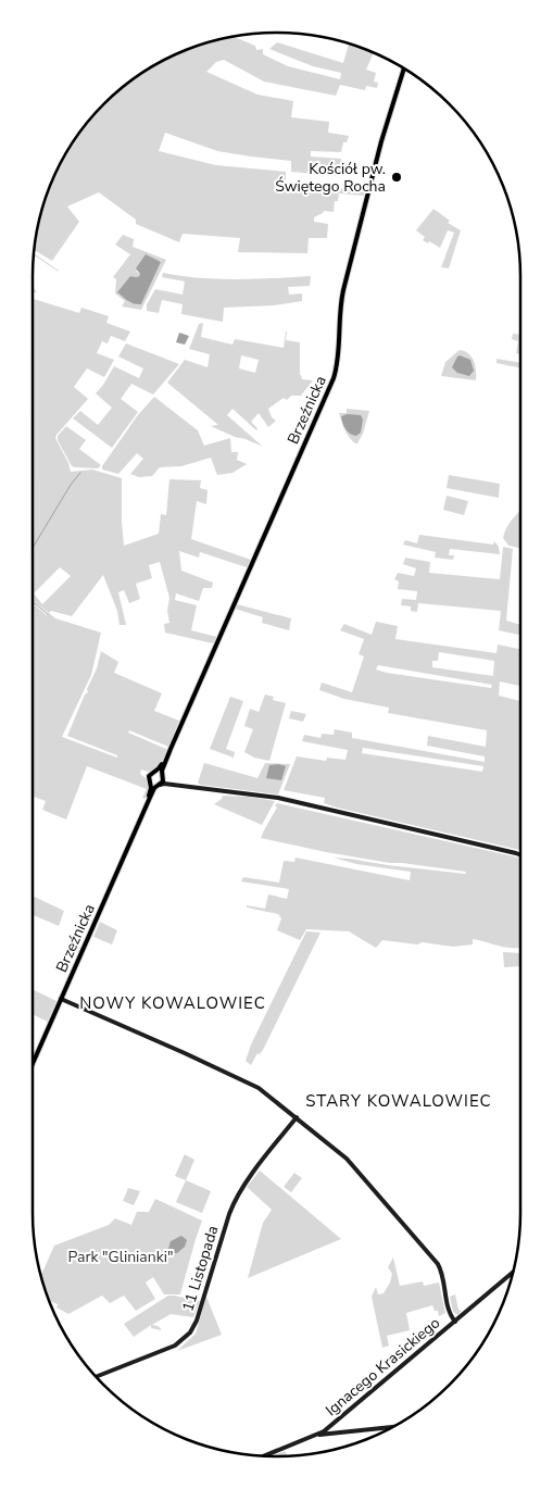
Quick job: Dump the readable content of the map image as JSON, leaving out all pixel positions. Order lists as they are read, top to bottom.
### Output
{
  "streets": {
    "main road": ["Brzeźnicka"],
    "street": ["11 Listopada", "Ignacego Krasickiego"]
  },
  "districts": ["NOWY KOWALOWIEC", "STARY KOWALOWIEC"],
  "parks": ["Park \"Glinianki\""],
  "places": ["Kościół pw. Świętego Rocha"]
}
